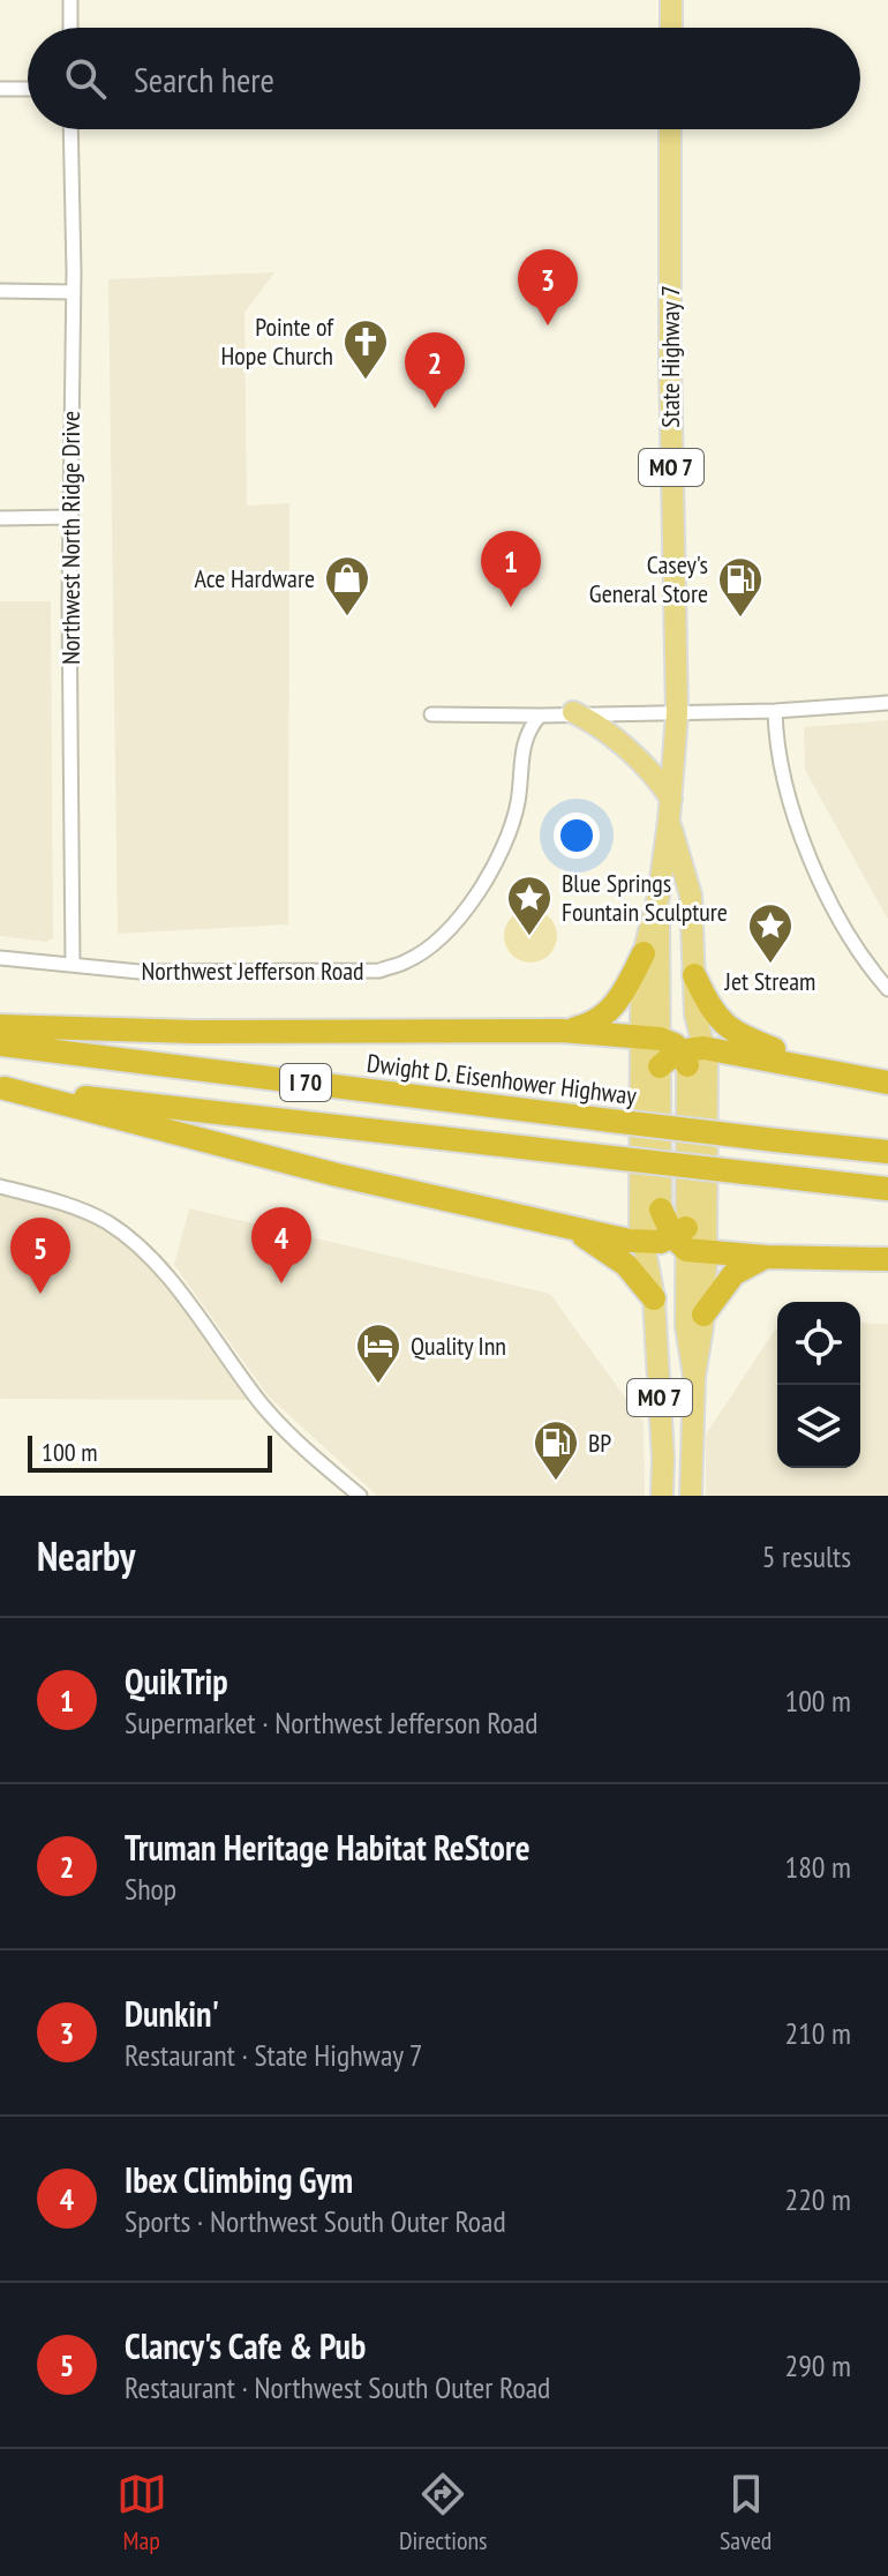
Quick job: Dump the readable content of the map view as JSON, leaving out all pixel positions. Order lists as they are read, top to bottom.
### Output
{
  "streets": {
    "highway": ["Dwight D. Eisenhower Highway", "I 70"],
    "main road": ["State Highway 7", "MO 7"],
    "street": ["Northwest North Ridge Drive", "Northwest Jefferson Road"]
  },
  "crossings": [
    ["State Highway 7", "MO 7"],
    ["Northwest North Ridge Drive", "Northwest Jefferson Road"]
  ],
  "places": {
    "church": ["Pointe of Hope Church"],
    "shop": ["Ace Hardware"],
    "fuel station": ["Casey's General Store", "BP"],
    "place": ["Blue Springs Fountain Sculpture", "Jet Stream"],
    "hotel": ["Quality Inn"]
  },
  "scale_bar": "100 m",
  "page": {
    "search": "Search here",
    "pins": [
      "3",
      "2",
      "1",
      "4",
      "5"
    ],
    "scale": "100 m",
    "heading": ["Nearby", "5 results"],
    "list": [
      {
        "mark": "1",
        "name": "QuikTrip",
        "note": "Supermarket · Northwest Jefferson Road",
        "value": "100 m"
      },
      {
        "mark": "2",
        "name": "Truman Heritage Habitat ReStore",
        "note": "Shop",
        "value": "180 m"
      },
      {
        "mark": "3",
        "name": "Dunkin'",
        "note": "Restaurant · State Highway 7",
        "value": "210 m"
      },
      {
        "mark": "4",
        "name": "Ibex Climbing Gym",
        "note": "Sports · Northwest South Outer Road",
        "value": "220 m"
      },
      {
        "mark": "5",
        "name": "Clancy's Cafe & Pub",
        "note": "Restaurant · Northwest South Outer Road",
        "value": "290 m"
      }
    ],
    "nav": ["Map", "Directions", "Saved"]
  }
}
